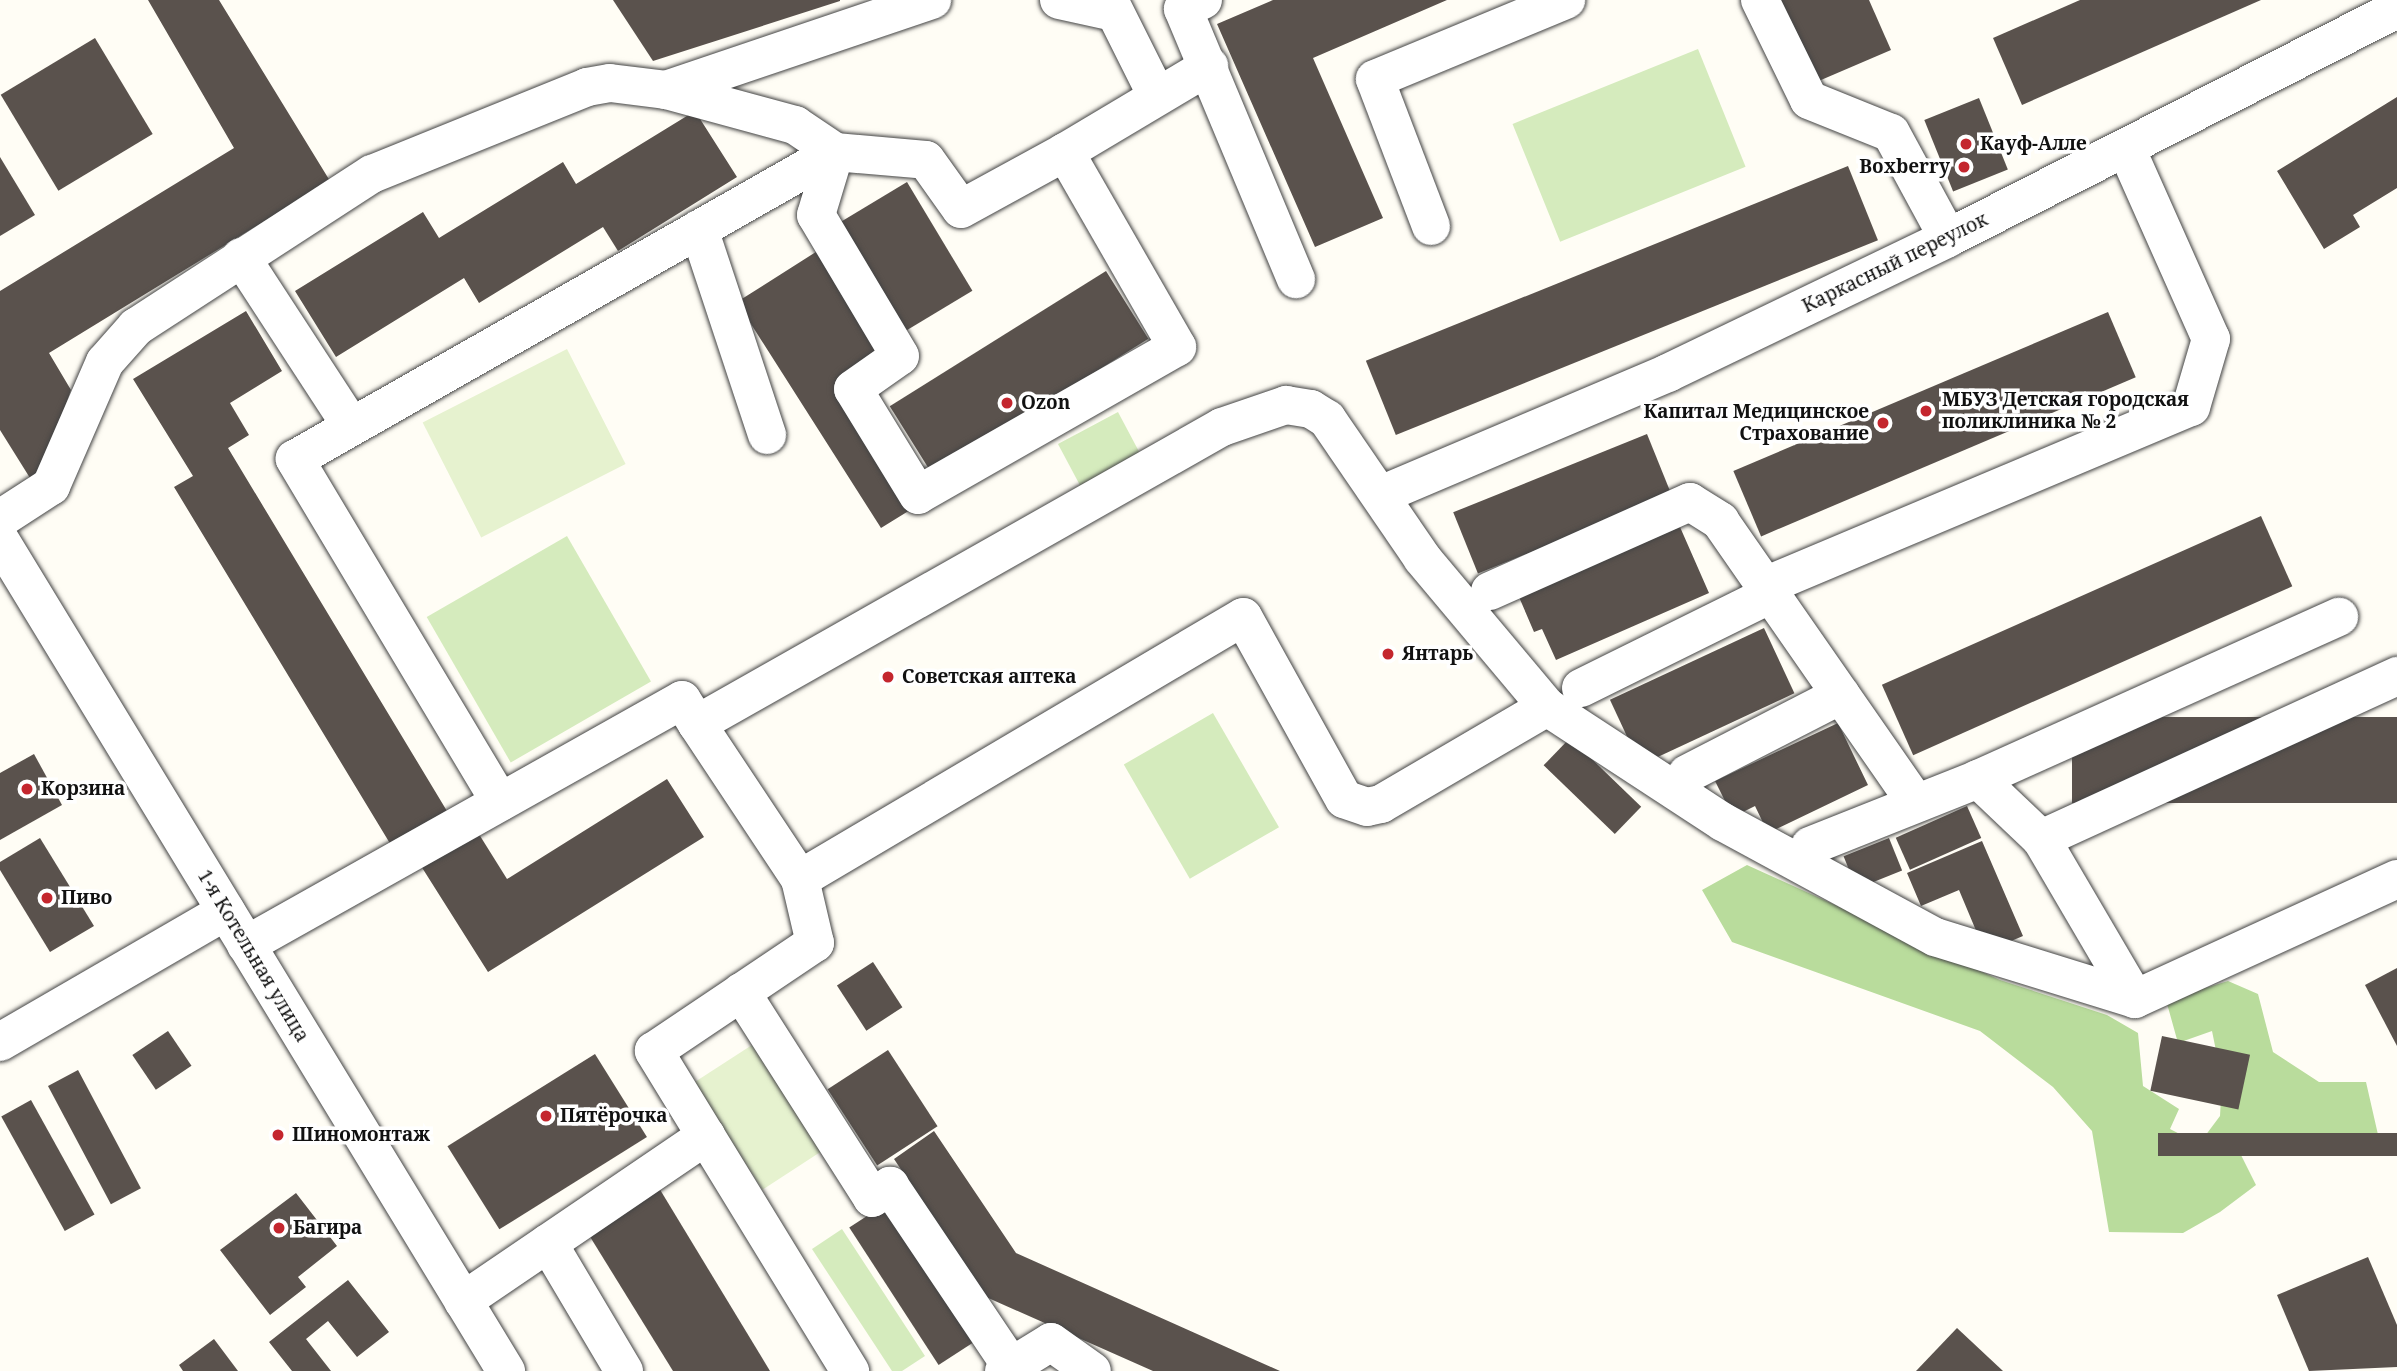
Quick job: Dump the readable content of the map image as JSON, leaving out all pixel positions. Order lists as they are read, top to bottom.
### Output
{
  "streets": {
    "street": ["Каркасный переулок", "1-я Котельная улица"]
  },
  "places": [
    "Кауф-Алле",
    "Boxberry",
    "Ozon",
    "МБУЗ Детская городская поликлиника № 2",
    "Капитал Медицинское Страхование",
    "Янтарь",
    "Советская аптека",
    "Корзина",
    "Пиво",
    "Пятёрочка",
    "Шиномонтаж",
    "Багира"
  ]
}
